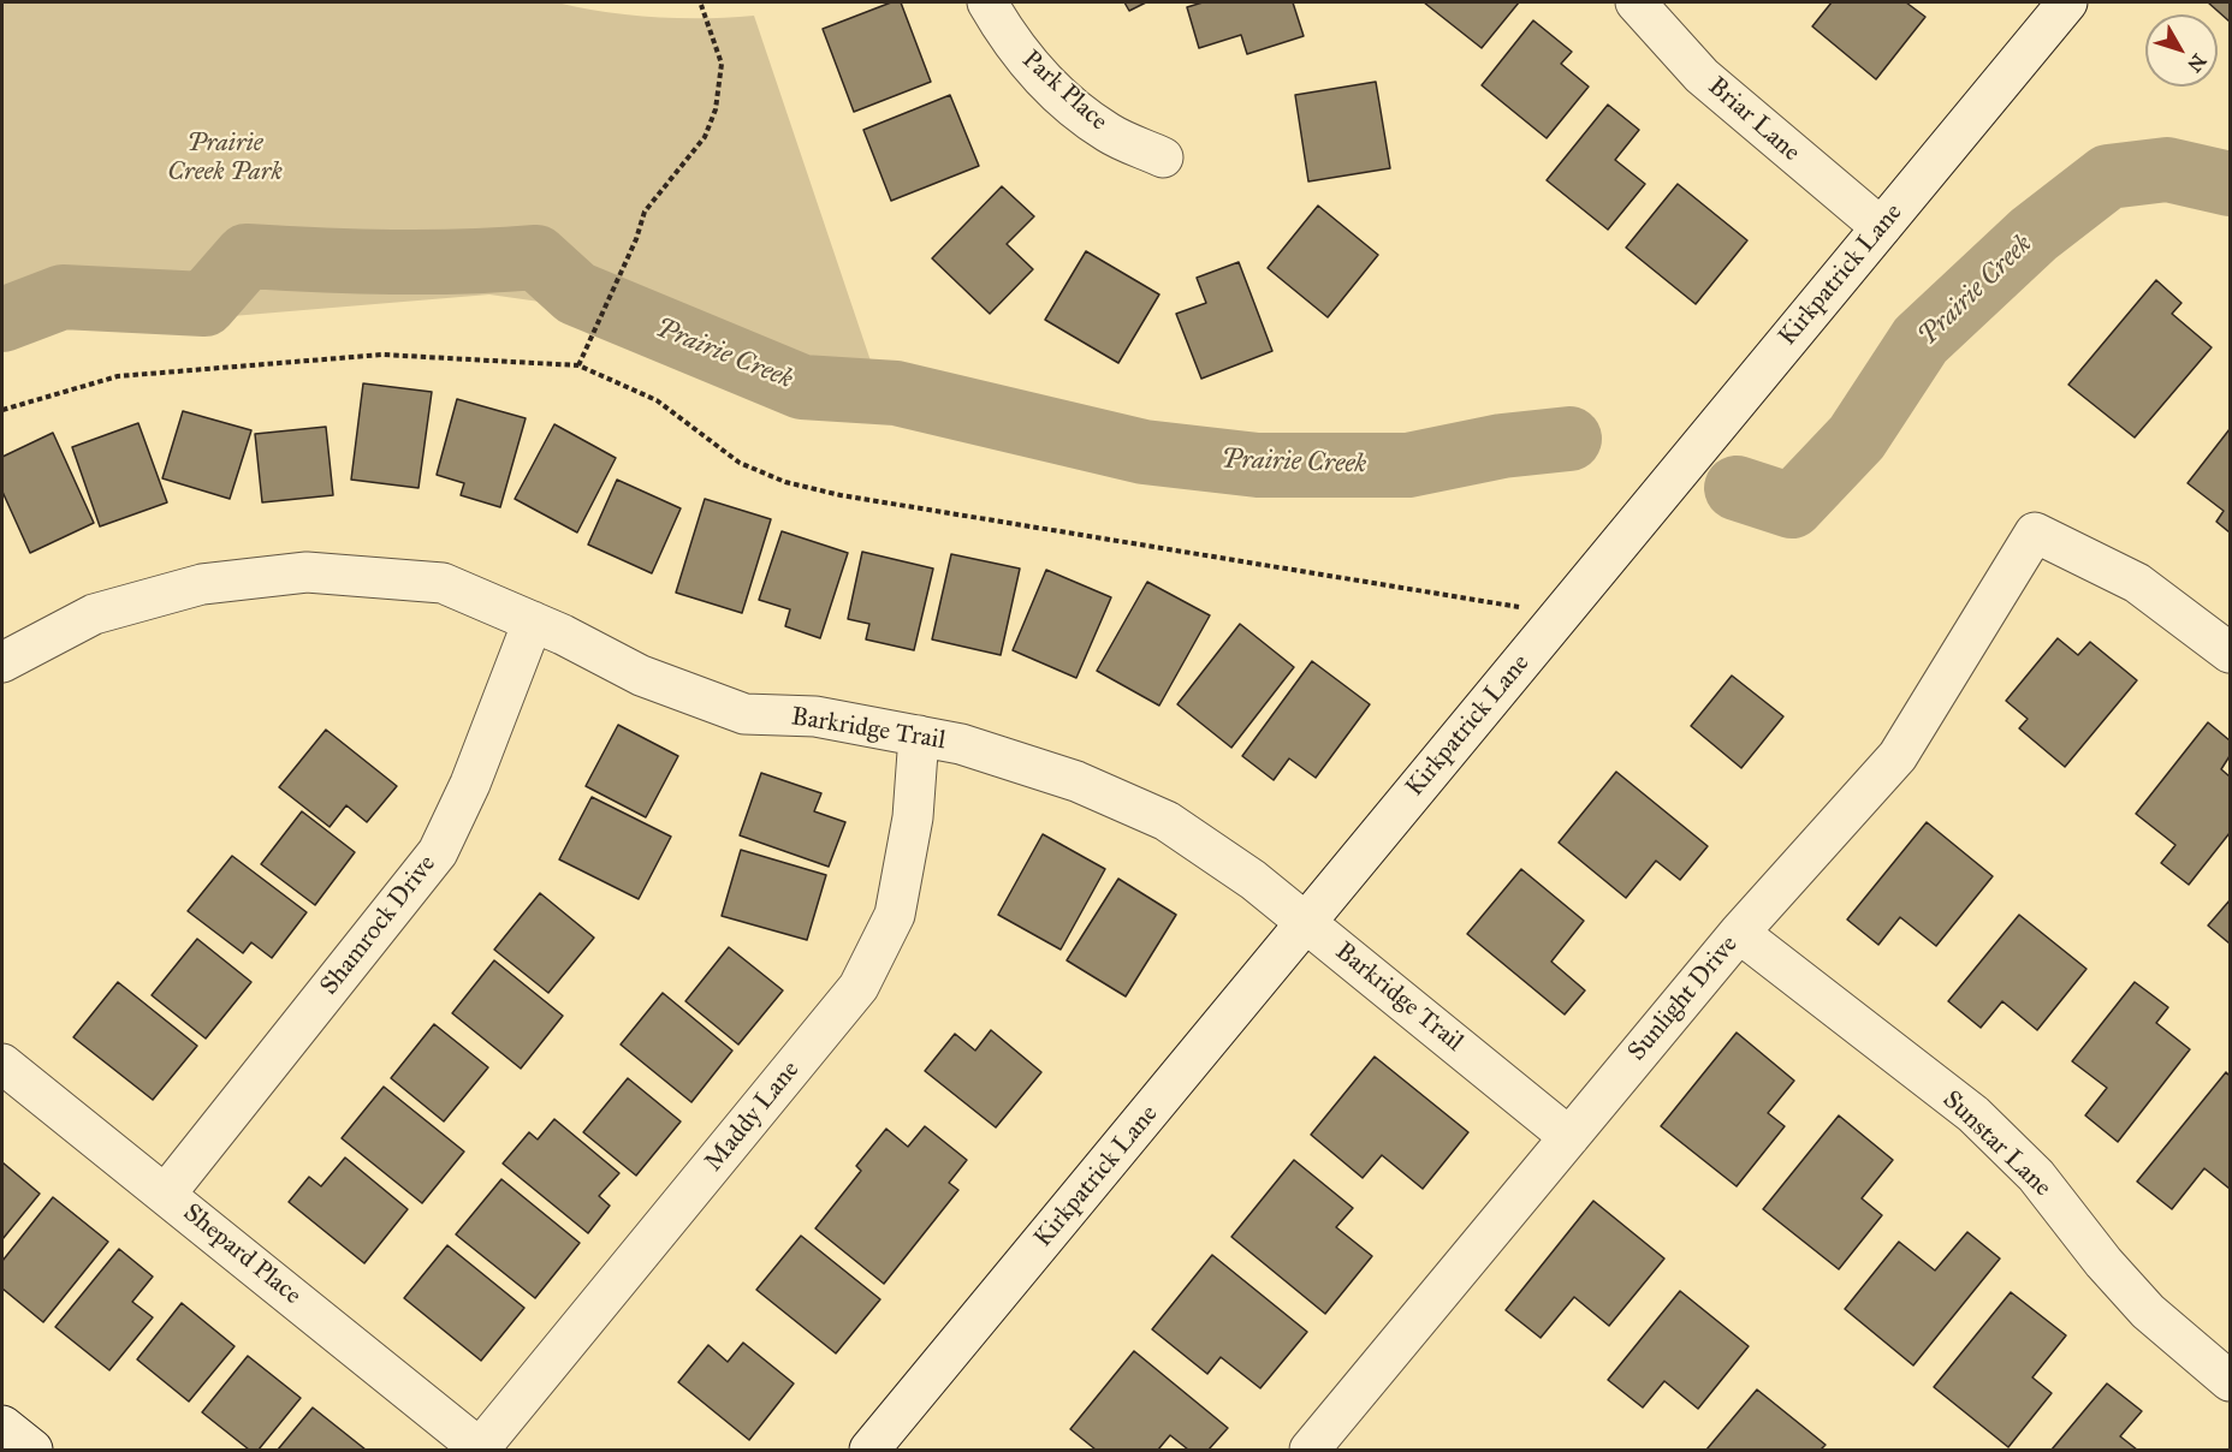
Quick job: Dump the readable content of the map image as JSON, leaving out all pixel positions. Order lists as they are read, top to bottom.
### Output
{
  "streets": {
    "street": [
      "Park Place",
      "Briar Lane",
      "Kirkpatrick Lane",
      "Barkridge Trail",
      "Shamrock Drive",
      "Sunlight Drive",
      "Maddy Lane",
      "Sunstar Lane",
      "Shepard Place"
    ]
  },
  "crossings": [
    ["Briar Lane", "Kirkpatrick Lane"],
    ["Kirkpatrick Lane", "Barkridge Trail"],
    ["Barkridge Trail", "Shamrock Drive"],
    ["Barkridge Trail", "Sunlight Drive"],
    ["Barkridge Trail", "Maddy Lane"],
    ["Shamrock Drive", "Shepard Place"],
    ["Sunlight Drive", "Sunstar Lane"],
    ["Maddy Lane", "Shepard Place"]
  ],
  "water": ["Prairie Creek"],
  "parks": ["Prairie Creek Park"],
  "north": "bottom right"
}
